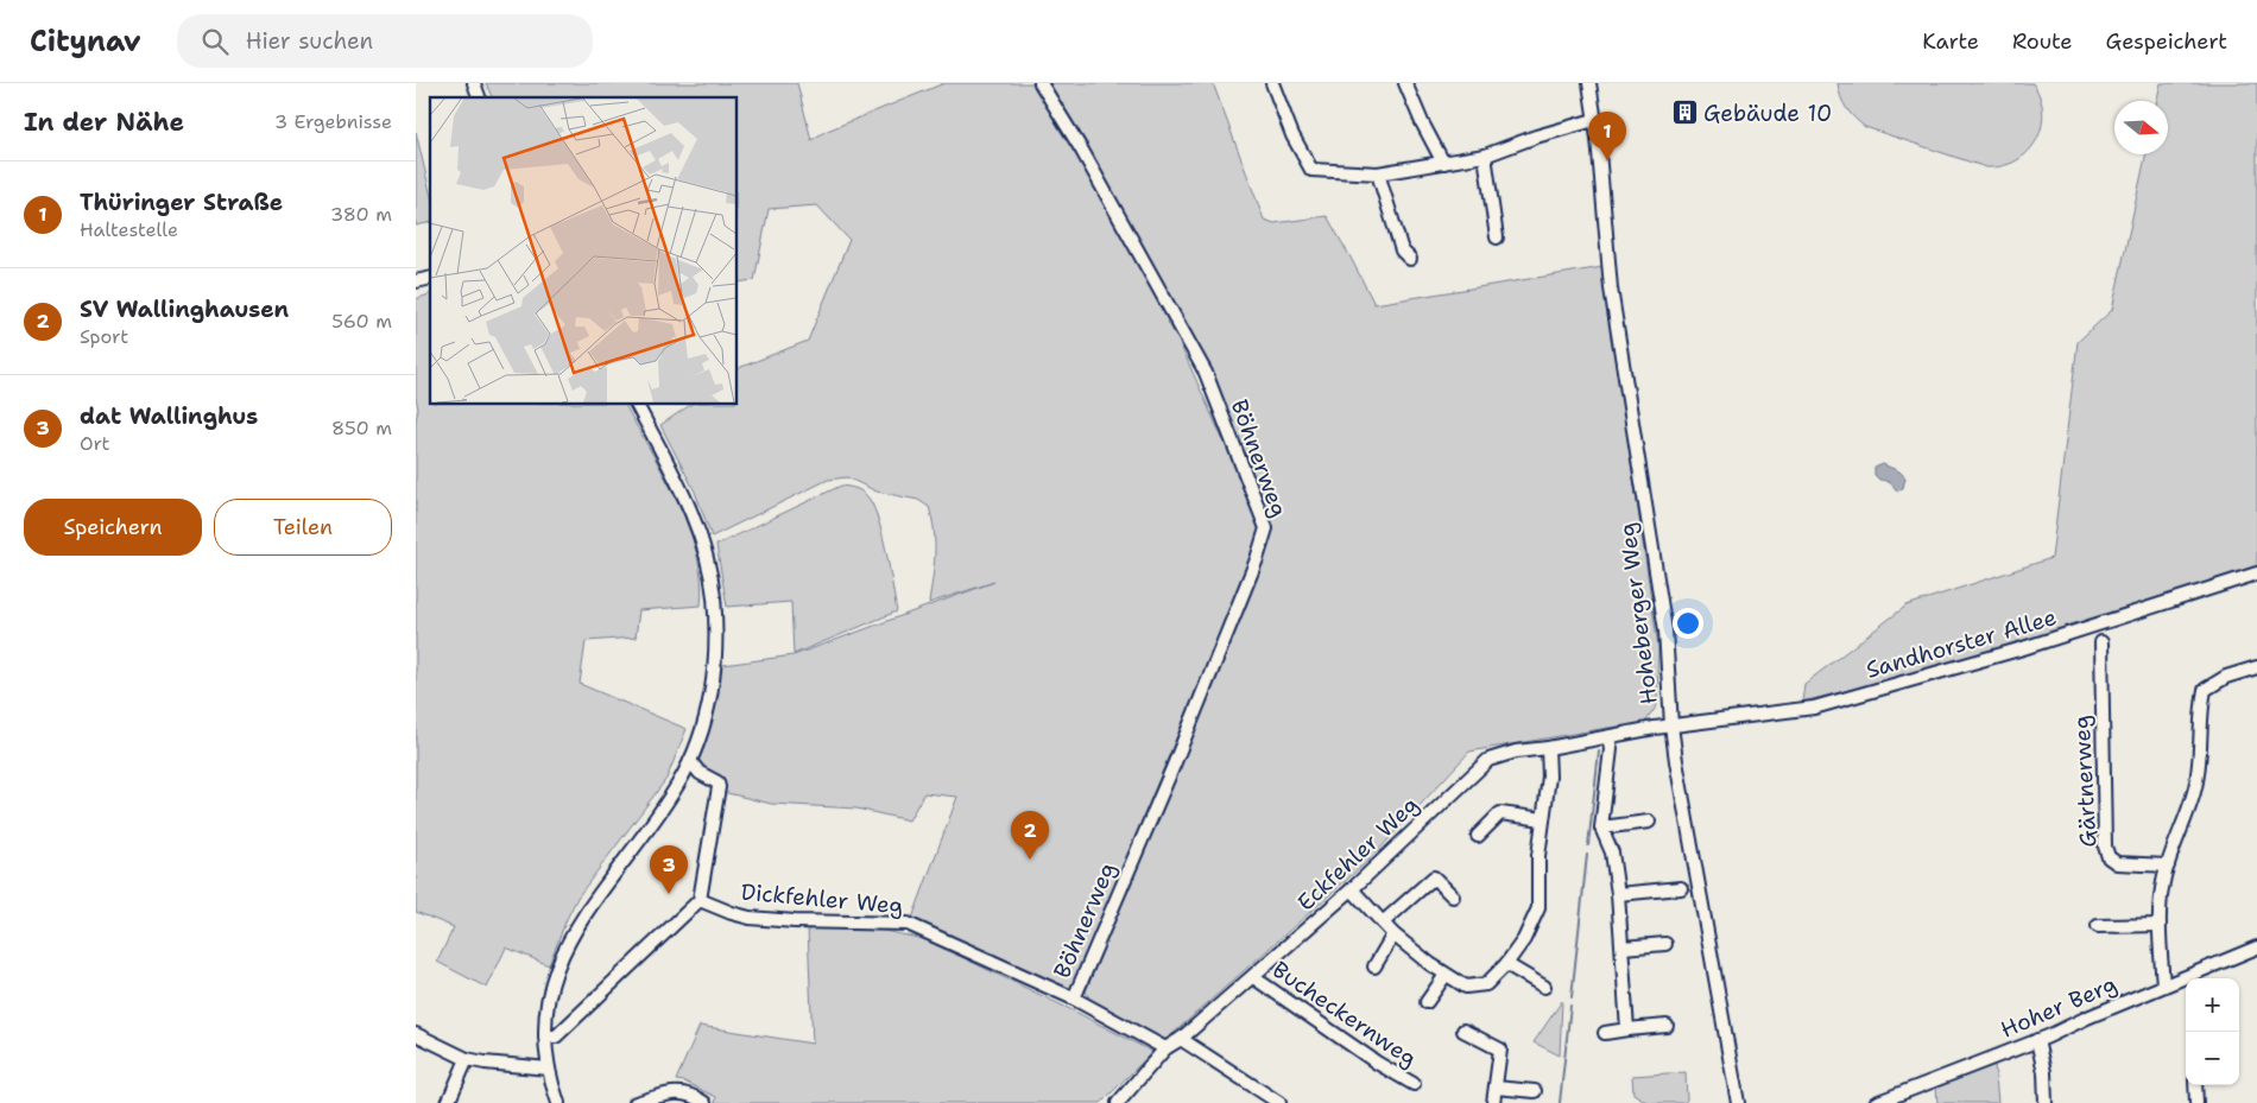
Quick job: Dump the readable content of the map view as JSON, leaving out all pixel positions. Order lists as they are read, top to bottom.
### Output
{
  "streets": {
    "street": [
      "Böhnerweg",
      "Hoheberger Weg",
      "Sandhorster Allee",
      "Gärtnerweg",
      "Eckfehler Weg",
      "Dickfehler Weg",
      "Hoher Berg",
      "Bucheckernweg"
    ]
  },
  "crossings": [
    ["Böhnerweg", "Dickfehler Weg"],
    ["Hoheberger Weg", "Sandhorster Allee"],
    ["Hoheberger Weg", "Eckfehler Weg"],
    ["Sandhorster Allee", "Eckfehler Weg"],
    ["Eckfehler Weg", "Dickfehler Weg"],
    ["Eckfehler Weg", "Bucheckernweg"]
  ],
  "places": {
    "building": ["Gebäude 10"]
  },
  "north": "right",
  "page": {
    "header": "Citynav",
    "search": "Hier suchen",
    "nav": ["Karte", "Route", "Gespeichert"],
    "heading": ["In der Nähe", "3 Ergebnisse"],
    "pins": ["1", "2", "3"],
    "list": [
      {
        "mark": "1",
        "name": "Thüringer Straße",
        "note": "Haltestelle",
        "value": "380 m"
      },
      {
        "mark": "2",
        "name": "SV Wallinghausen",
        "note": "Sport",
        "value": "560 m"
      },
      {
        "mark": "3",
        "name": "dat Wallinghus",
        "note": "Ort",
        "value": "850 m"
      }
    ],
    "buttons": ["Speichern", "Teilen"],
    "map_buttons": ["+", "−"]
  }
}
